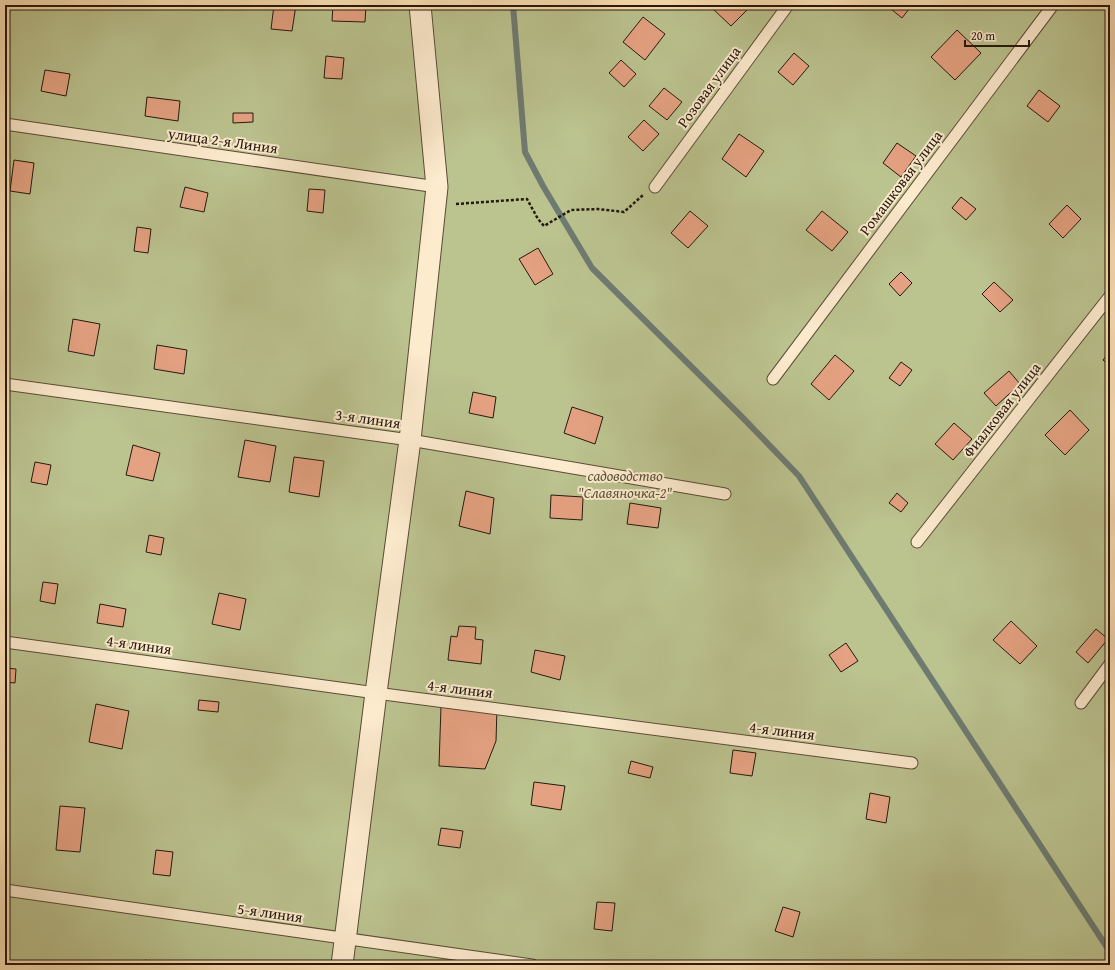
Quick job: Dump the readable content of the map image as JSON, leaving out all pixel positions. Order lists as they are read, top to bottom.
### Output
{
  "streets": {
    "lane": [
      "Розовая улица",
      "улица 2-я Линия",
      "Ромашковая улица",
      "Фиалковая улица",
      "3-я линия",
      "4-я линия",
      "5-я линия"
    ]
  },
  "parks": ["садоводство \"Славяночка-2\""],
  "scale_bar": "20 m"
}
